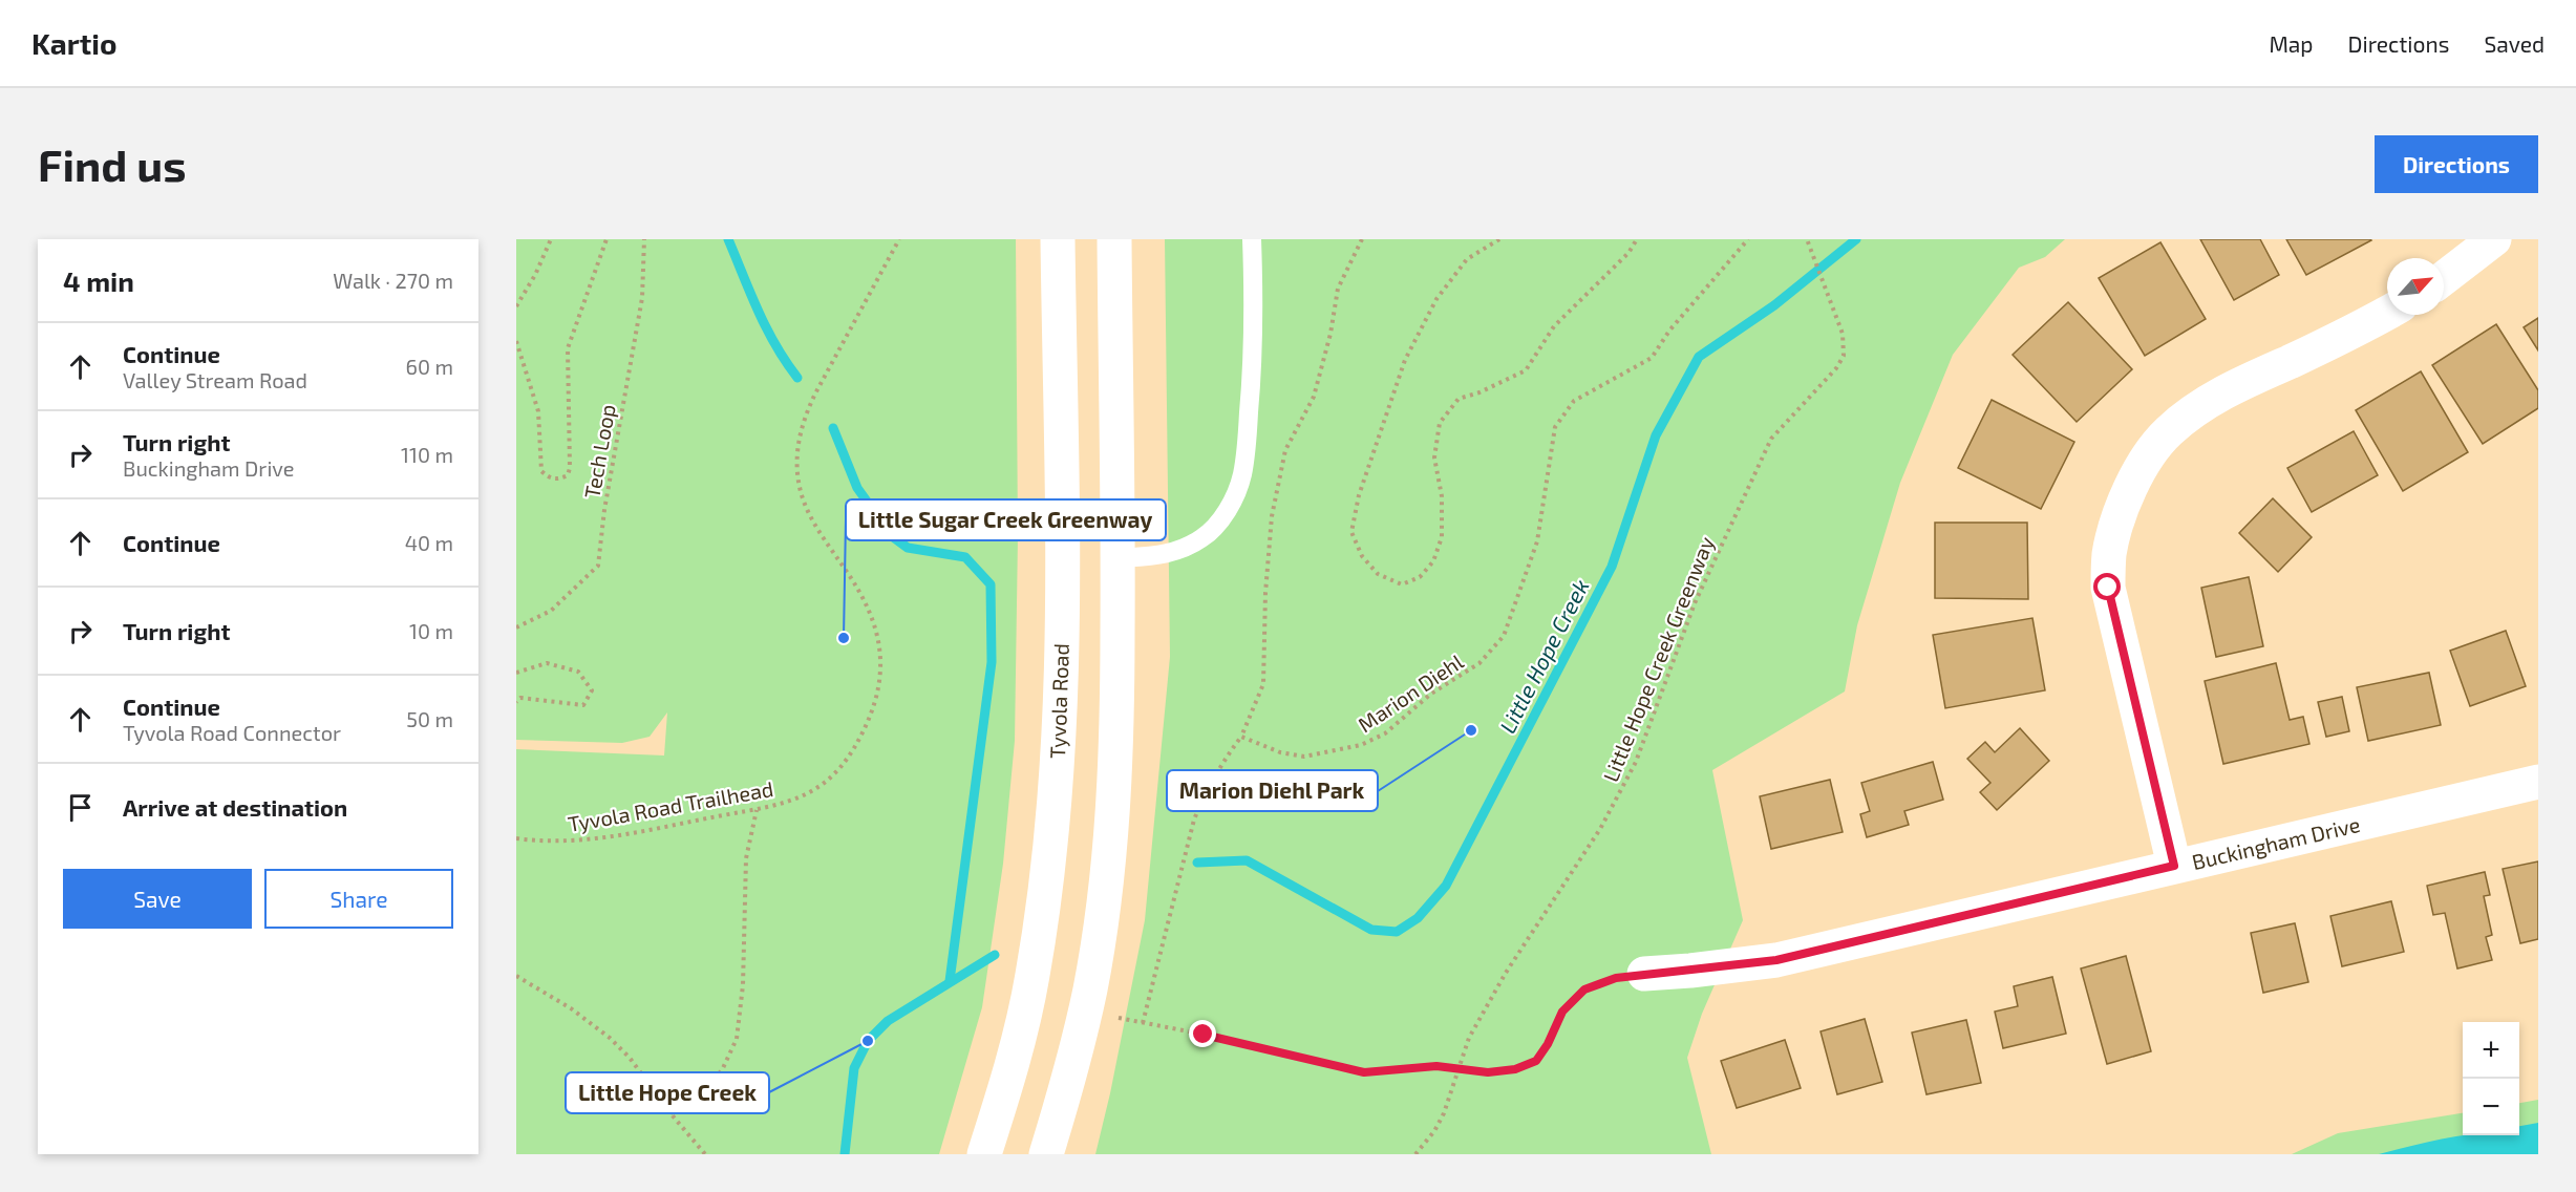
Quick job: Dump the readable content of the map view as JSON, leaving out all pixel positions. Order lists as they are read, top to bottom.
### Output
{
  "streets": {
    "main road": ["Tyvola Road", "Buckingham Drive"],
    "path": [
      "Tech Loop",
      "Little Hope Creek Greenway",
      "Marion Diehl",
      "Tyvola Road Trailhead"
    ]
  },
  "water": ["Little Hope Creek"],
  "places": ["Little Sugar Creek Greenway", "Marion Diehl Park", "Little Hope Creek"],
  "north": "top right",
  "page": {
    "header": "Kartio",
    "nav": ["Map", "Directions", "Saved"],
    "buttons": [
      "Directions",
      ["Save", "Share"]
    ],
    "title": "Find us",
    "heading": ["4 min", "Walk · 270 m"],
    "list": [
      ["Continue", "Valley Stream Road", "60 m"],
      ["Turn right", "Buckingham Drive", "110 m"],
      ["Continue", "40 m"],
      ["Turn right", "10 m"],
      ["Continue", "Tyvola Road Connector", "50 m"],
      "Arrive at destination"
    ],
    "map_buttons": ["+", "−"]
  }
}
